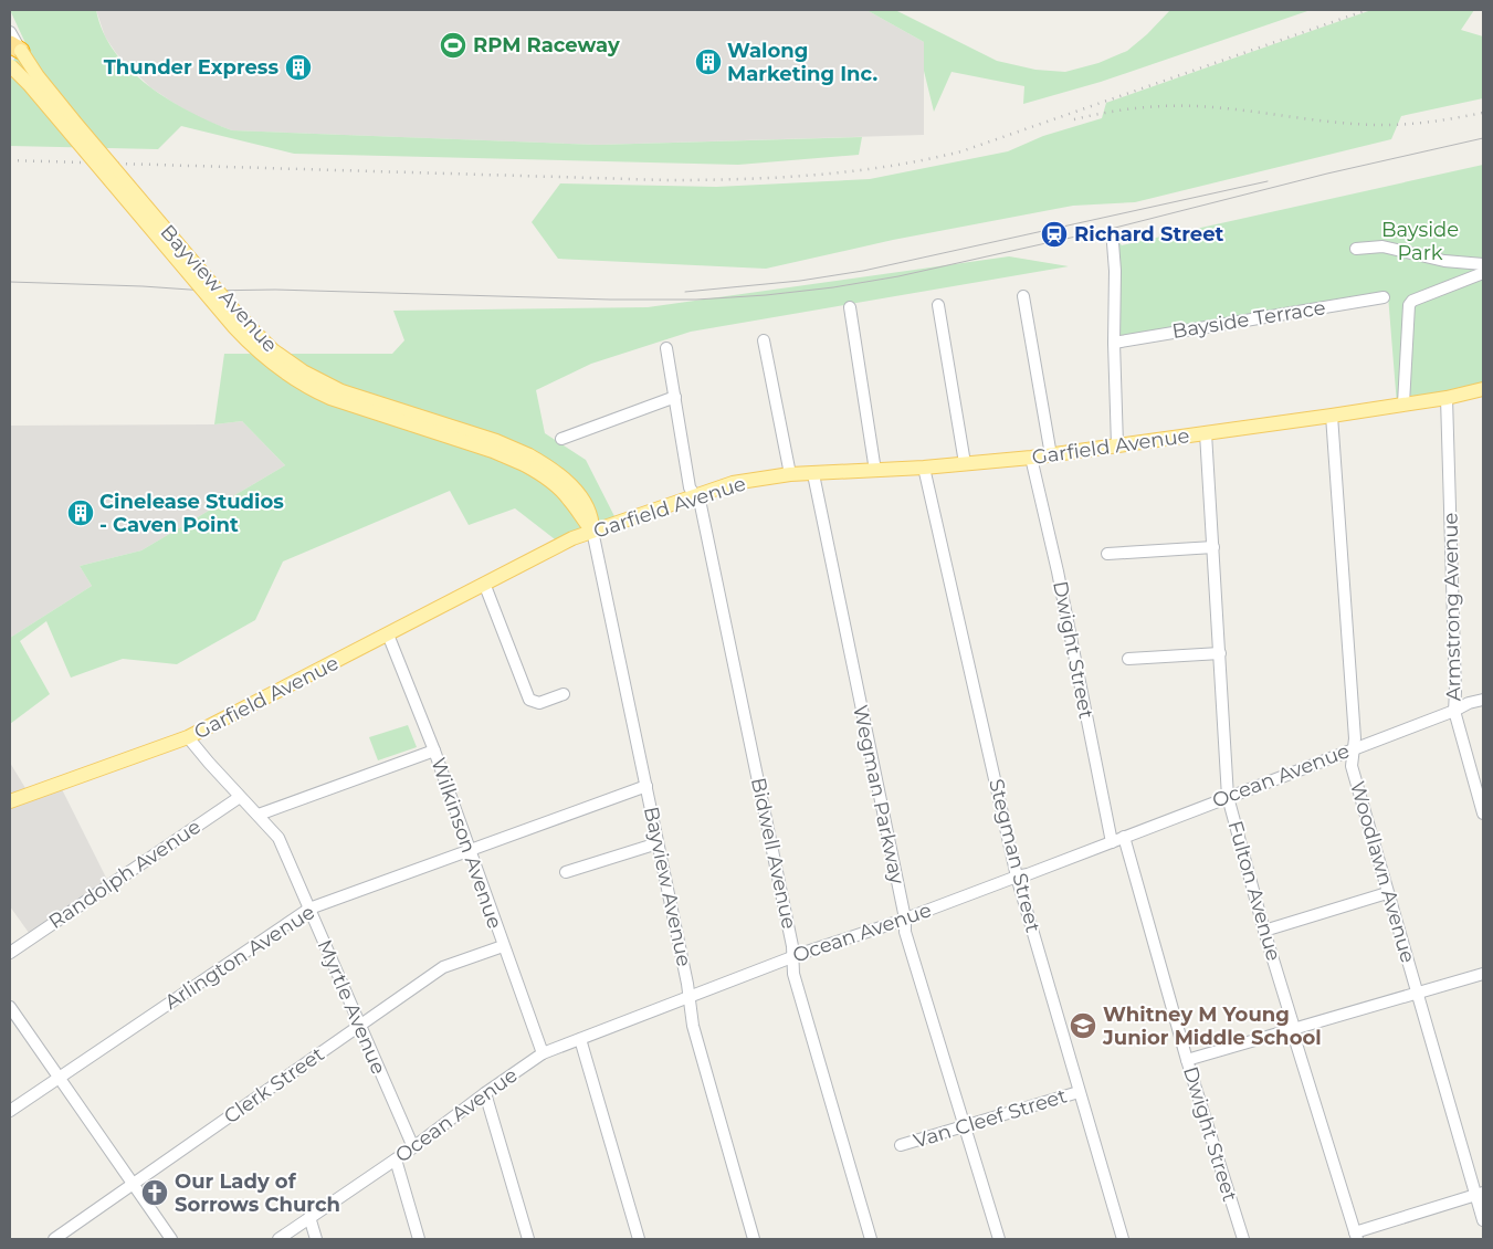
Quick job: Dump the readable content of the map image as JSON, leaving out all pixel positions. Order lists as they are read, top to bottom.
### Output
{
  "streets": {
    "main road": ["Bayview Avenue", "Garfield Avenue"],
    "street": [
      "Bayside Terrace",
      "Armstrong Avenue",
      "Dwight Street",
      "Ocean Avenue",
      "Wegman Parkway",
      "Wilkinson Avenue",
      "Bidwell Avenue",
      "Stegman Street",
      "Woodlawn Avenue",
      "Randolph Avenue",
      "Fulton Avenue",
      "Arlington Avenue",
      "Myrtle Avenue",
      "Clerk Street",
      "Van Cleef Street"
    ]
  },
  "crossings": [
    ["Bayview Avenue", "Garfield Avenue"],
    ["Bayview Avenue", "Ocean Avenue"],
    ["Bayview Avenue", "Arlington Avenue"],
    ["Garfield Avenue", "Armstrong Avenue"],
    ["Garfield Avenue", "Dwight Street"],
    ["Garfield Avenue", "Wegman Parkway"],
    ["Garfield Avenue", "Wilkinson Avenue"],
    ["Garfield Avenue", "Bidwell Avenue"],
    ["Garfield Avenue", "Stegman Street"],
    ["Garfield Avenue", "Woodlawn Avenue"],
    ["Garfield Avenue", "Fulton Avenue"],
    ["Garfield Avenue", "Myrtle Avenue"],
    ["Armstrong Avenue", "Ocean Avenue"],
    ["Dwight Street", "Ocean Avenue"],
    ["Ocean Avenue", "Wegman Parkway"],
    ["Ocean Avenue", "Wilkinson Avenue"],
    ["Ocean Avenue", "Bidwell Avenue"],
    ["Ocean Avenue", "Stegman Street"],
    ["Ocean Avenue", "Woodlawn Avenue"],
    ["Ocean Avenue", "Fulton Avenue"],
    ["Ocean Avenue", "Myrtle Avenue"],
    ["Wegman Parkway", "Van Cleef Street"],
    ["Wilkinson Avenue", "Arlington Avenue"],
    ["Wilkinson Avenue", "Clerk Street"],
    ["Stegman Street", "Van Cleef Street"],
    ["Randolph Avenue", "Myrtle Avenue"],
    ["Arlington Avenue", "Myrtle Avenue"],
    ["Myrtle Avenue", "Clerk Street"]
  ],
  "parks": ["Bayside Park"],
  "places": {
    "sports": ["RPM Raceway"],
    "building": ["Walong Marketing Inc.", "Thunder Express", "Cinelease Studios - Caven Point"],
    "station": ["Richard Street"],
    "school or university": ["Whitney M Young Junior Middle School"],
    "church": ["Our Lady of Sorrows Church"]
  }
}
